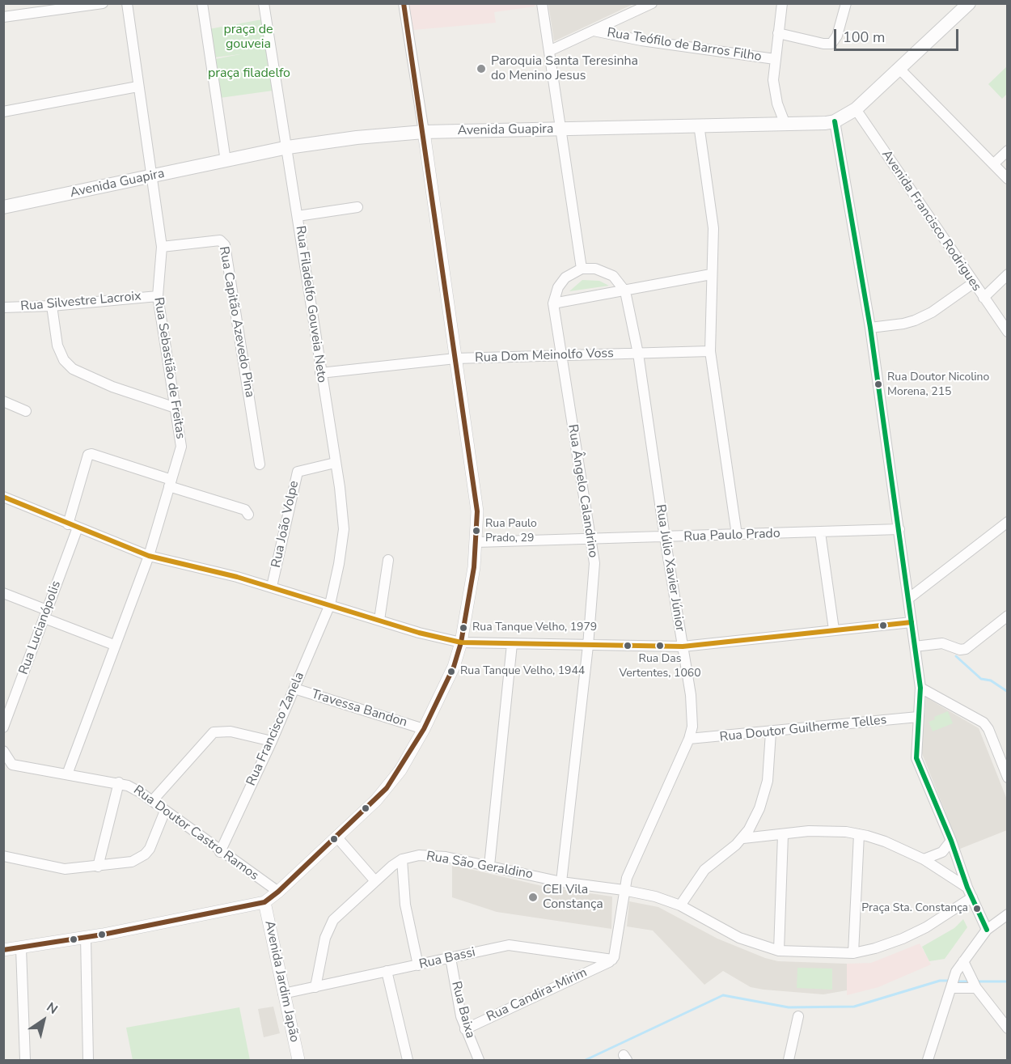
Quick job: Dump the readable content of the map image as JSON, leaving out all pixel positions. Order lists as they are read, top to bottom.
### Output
{
  "streets": {
    "main road": ["Avenida Guapira"],
    "street": [
      "Rua Teófilo de Barros Filho",
      "Avenida Francisco Rodrigues",
      "Rua Silvestre Lacroix",
      "Rua Filadelfo Gouveia Neto",
      "Rua Capitão Azevedo Pina",
      "Rua Dom Meinolfo Voss",
      "Rua Sebastião de Freitas",
      "Rua Ângelo Calandrino",
      "Rua João Volpe",
      "Rua Paulo Prado",
      "Rua Júlio Xavier Júnior",
      "Rua Lucianópolis",
      "Travessa Bandon",
      "Rua Francisco Zanela",
      "Rua Doutor Guilherme Telles",
      "Rua Doutor Castro Ramos",
      "Rua São Geraldino",
      "Rua Bassi",
      "Avenida Jardim Japão",
      "Rua Candira-Mirim",
      "Rua Baixa"
    ]
  },
  "crossings": [
    ["Avenida Guapira", "Avenida Francisco Rodrigues"],
    ["Avenida Guapira", "Rua Filadelfo Gouveia Neto"],
    ["Avenida Guapira", "Rua Sebastião de Freitas"],
    ["Rua Silvestre Lacroix", "Rua Sebastião de Freitas"],
    ["Rua Filadelfo Gouveia Neto", "Rua Dom Meinolfo Voss"],
    ["Rua Filadelfo Gouveia Neto", "Rua João Volpe"],
    ["Rua Filadelfo Gouveia Neto", "Rua Francisco Zanela"],
    ["Rua Capitão Azevedo Pina", "Rua Sebastião de Freitas"],
    ["Rua Dom Meinolfo Voss", "Rua Ângelo Calandrino"],
    ["Rua Dom Meinolfo Voss", "Rua Júlio Xavier Júnior"],
    ["Rua Sebastião de Freitas", "Rua Lucianópolis"],
    ["Rua Sebastião de Freitas", "Rua Doutor Castro Ramos"],
    ["Rua Ângelo Calandrino", "Rua Paulo Prado"],
    ["Rua Ângelo Calandrino", "Rua São Geraldino"],
    ["Rua Paulo Prado", "Rua Júlio Xavier Júnior"],
    ["Rua Júlio Xavier Júnior", "Rua Doutor Guilherme Telles"],
    ["Rua Júlio Xavier Júnior", "Rua São Geraldino"],
    ["Rua Júlio Xavier Júnior", "Rua Bassi"],
    ["Rua Júlio Xavier Júnior", "Rua Candira-Mirim"],
    ["Travessa Bandon", "Rua Francisco Zanela"],
    ["Rua Francisco Zanela", "Rua Doutor Castro Ramos"],
    ["Rua São Geraldino", "Rua Bassi"],
    ["Rua Bassi", "Avenida Jardim Japão"],
    ["Rua Bassi", "Rua Candira-Mirim"],
    ["Rua Bassi", "Rua Baixa"],
    ["Rua Candira-Mirim", "Rua Baixa"]
  ],
  "parks": ["praça de gouveia", "praça filadelfo"],
  "places": [
    "Paroquia Santa Teresinha do Menino Jesus",
    "Rua Doutor Nicolino Morena, 215",
    "Rua Paulo Prado, 29",
    "Rua Tanque Velho, 1979",
    "Rua Das Vertentes, 1060",
    "Rua Tanque Velho, 1944",
    "CEI Vila Constança",
    "Praça Sta. Constança"
  ],
  "scale_bar": "100 m",
  "north": "top right"
}
